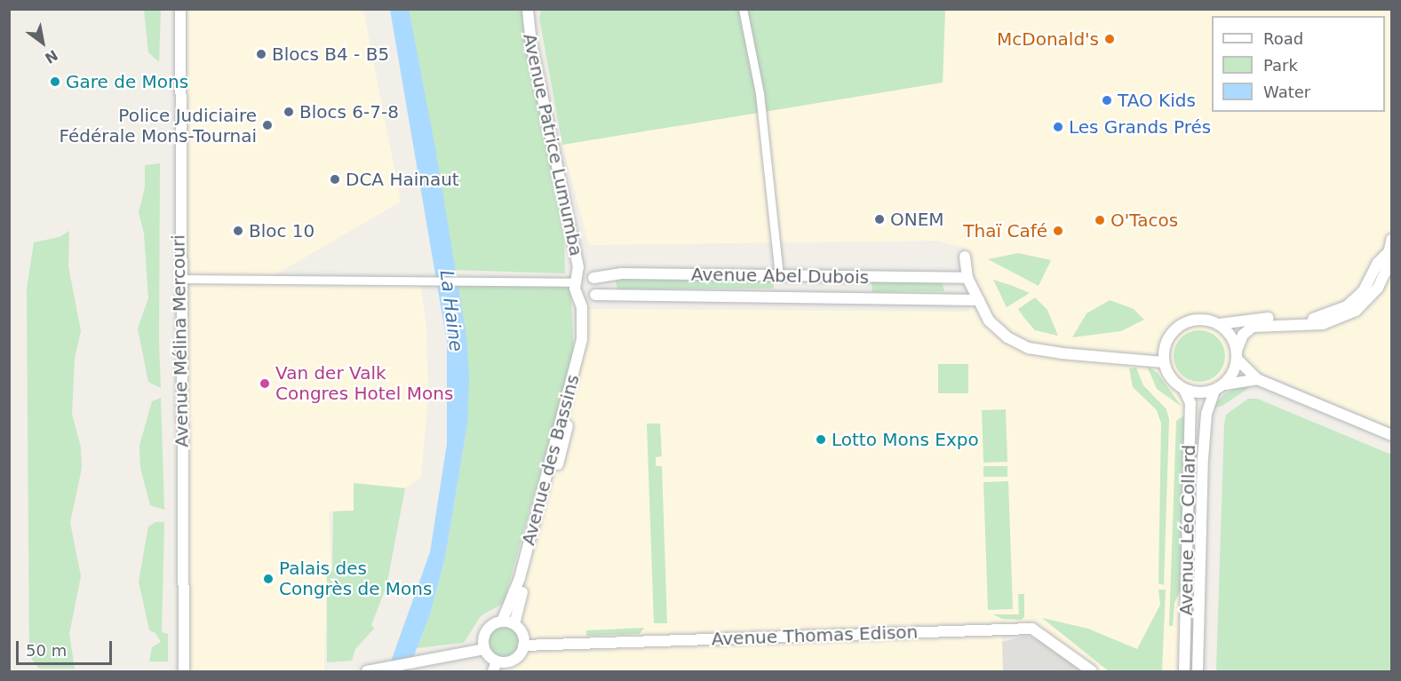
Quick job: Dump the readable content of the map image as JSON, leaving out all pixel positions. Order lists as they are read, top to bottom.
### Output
{
  "streets": {
    "street": [
      "Avenue Patrice Lumumba",
      "Avenue Abel Dubois",
      "Avenue Mélina Mercouri",
      "Avenue des Bassins",
      "Avenue Léo Collard",
      "Avenue Thomas Edison"
    ]
  },
  "crossings": [
    ["Avenue Patrice Lumumba", "Avenue Abel Dubois"],
    ["Avenue Patrice Lumumba", "Avenue des Bassins"],
    ["Avenue Abel Dubois", "Avenue des Bassins"],
    ["Avenue des Bassins", "Avenue Thomas Edison"]
  ],
  "water": ["La Haine"],
  "places": [
    "McDonald's",
    "Blocs B4 - B5",
    "Gare de Mons",
    "TAO Kids",
    "Blocs 6-7-8",
    "Police Judiciaire Fédérale Mons-Tournai",
    "Les Grands Prés",
    "DCA Hainaut",
    "ONEM",
    "O'Tacos",
    "Bloc 10",
    "Thaï Café",
    "Van der Valk Congres Hotel Mons",
    "Lotto Mons Expo",
    "Palais des Congrès de Mons"
  ],
  "legend": ["Road", "Park", "Water"],
  "scale_bar": "50 m",
  "north": "bottom right"
}
